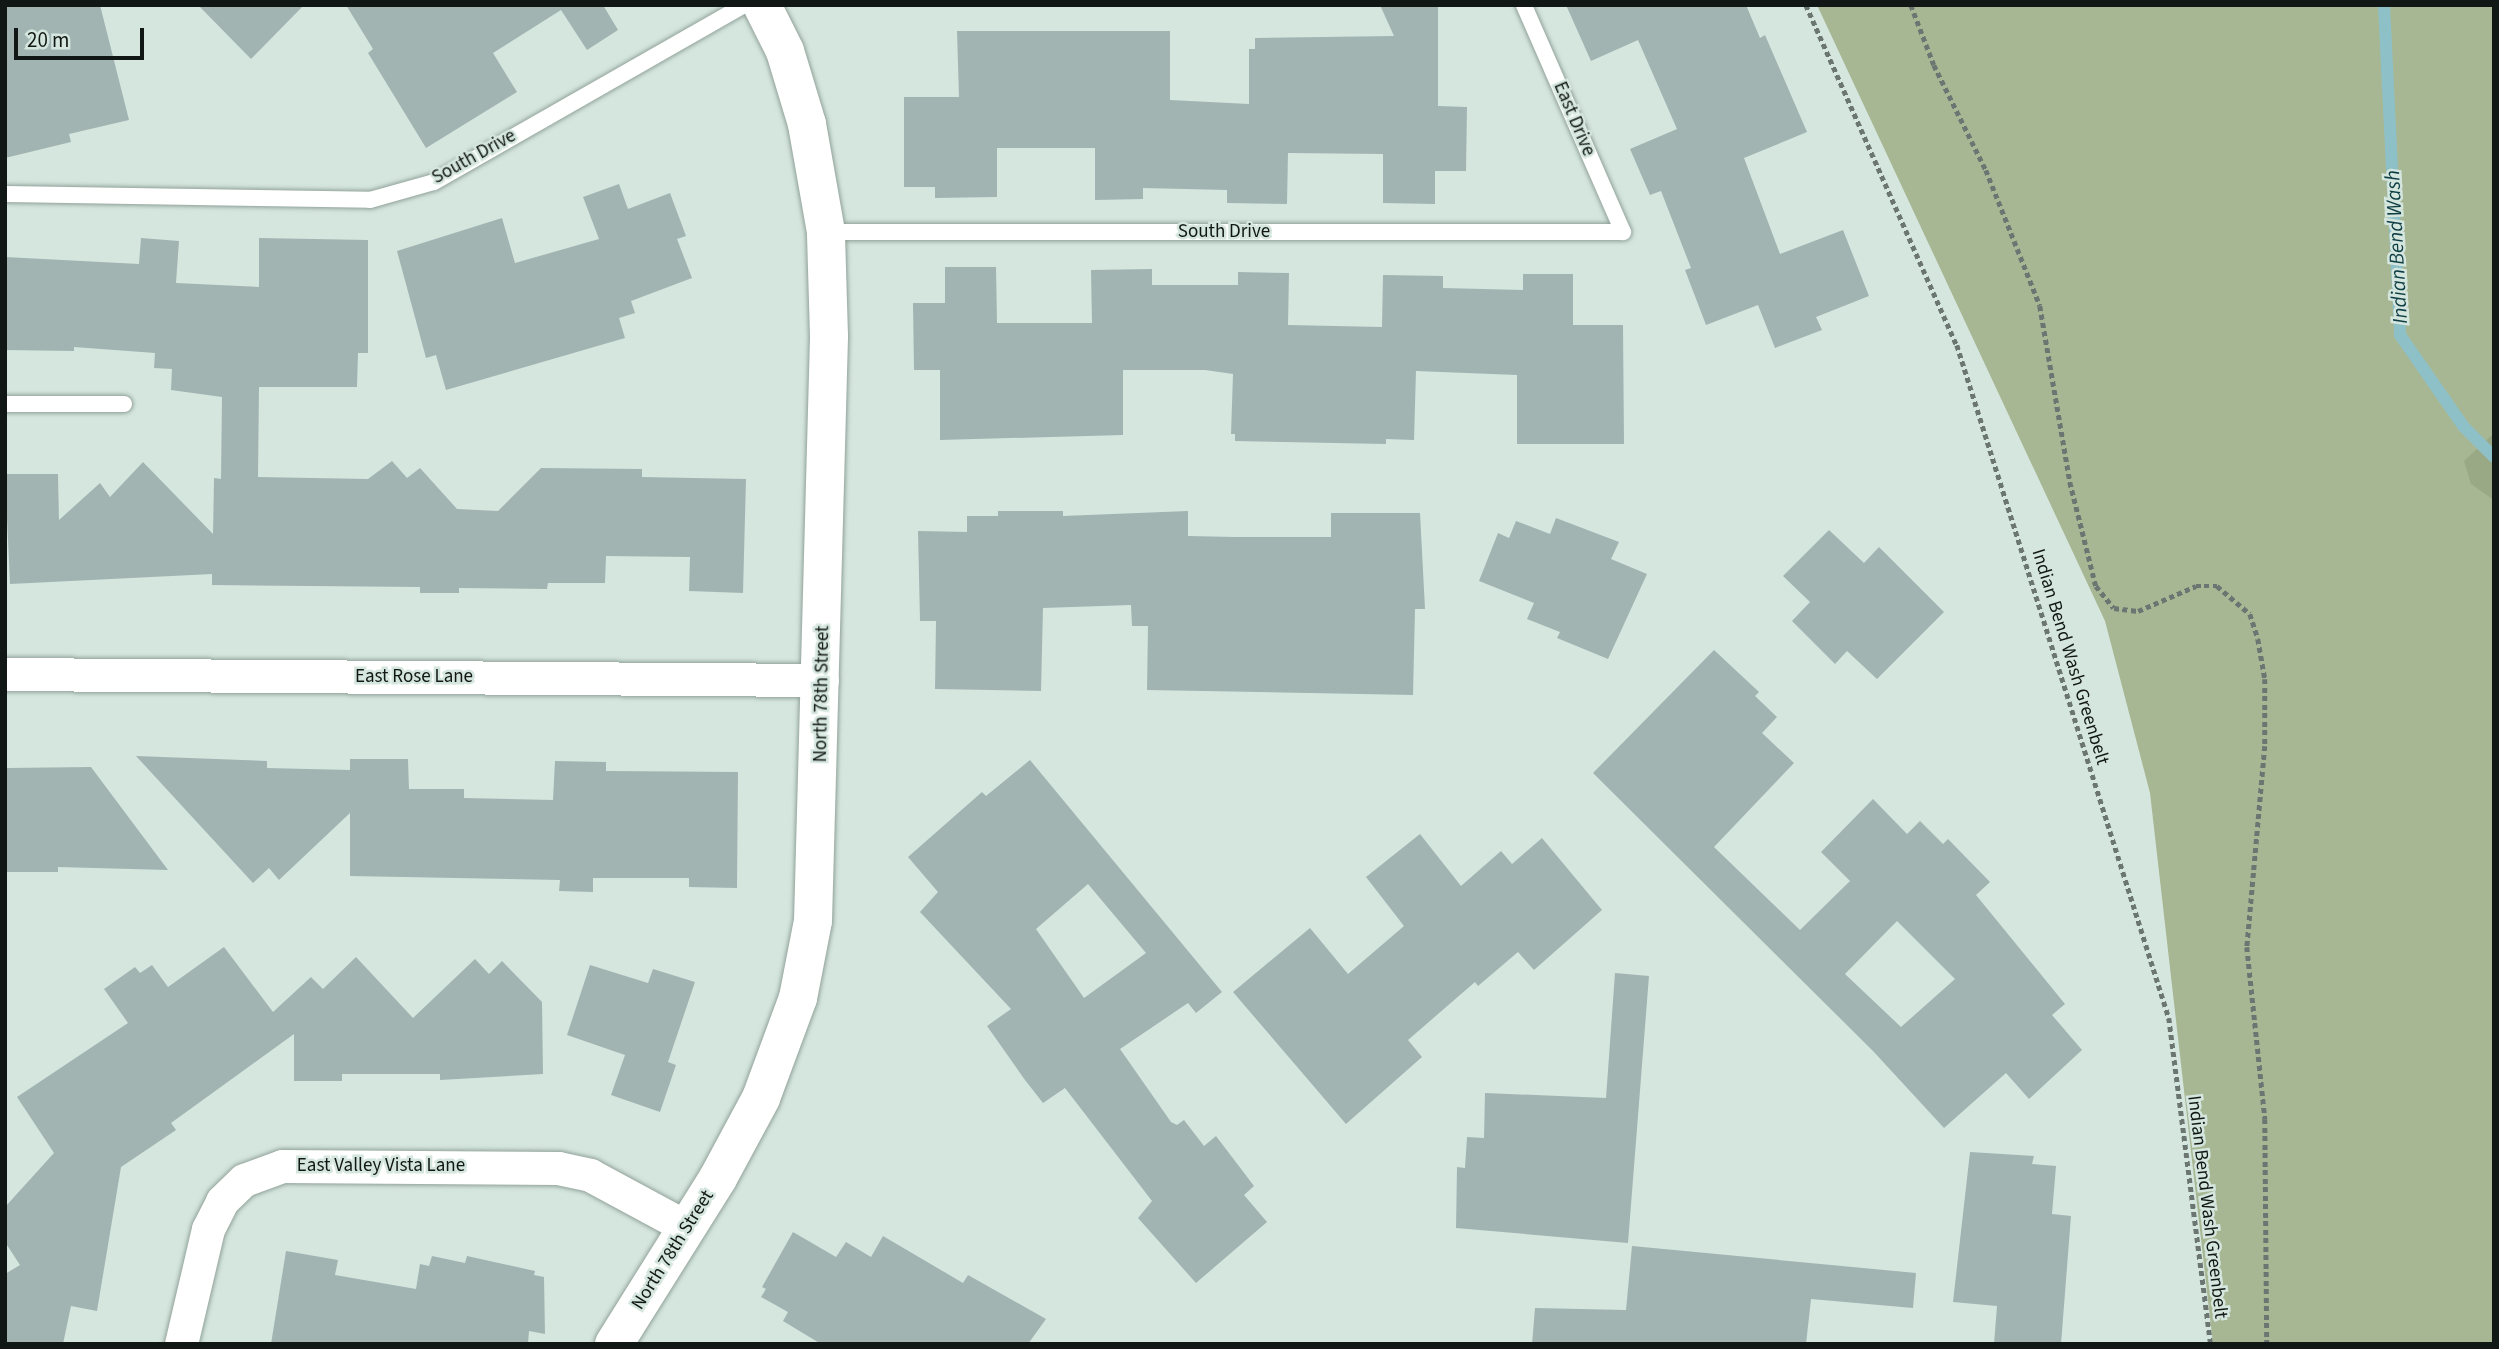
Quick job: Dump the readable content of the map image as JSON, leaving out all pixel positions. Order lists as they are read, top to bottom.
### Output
{
  "streets": {
    "street": ["East Rose Lane", "North 78th Street", "East Valley Vista Lane"],
    "lane": ["East Drive", "South Drive"],
    "path": ["Indian Bend Wash Greenbelt"]
  },
  "crossings": [
    ["East Drive", "South Drive"],
    ["South Drive", "North 78th Street"],
    ["East Rose Lane", "North 78th Street"],
    ["North 78th Street", "East Valley Vista Lane"]
  ],
  "water": ["Indian Bend Wash"],
  "scale_bar": "20 m"
}
